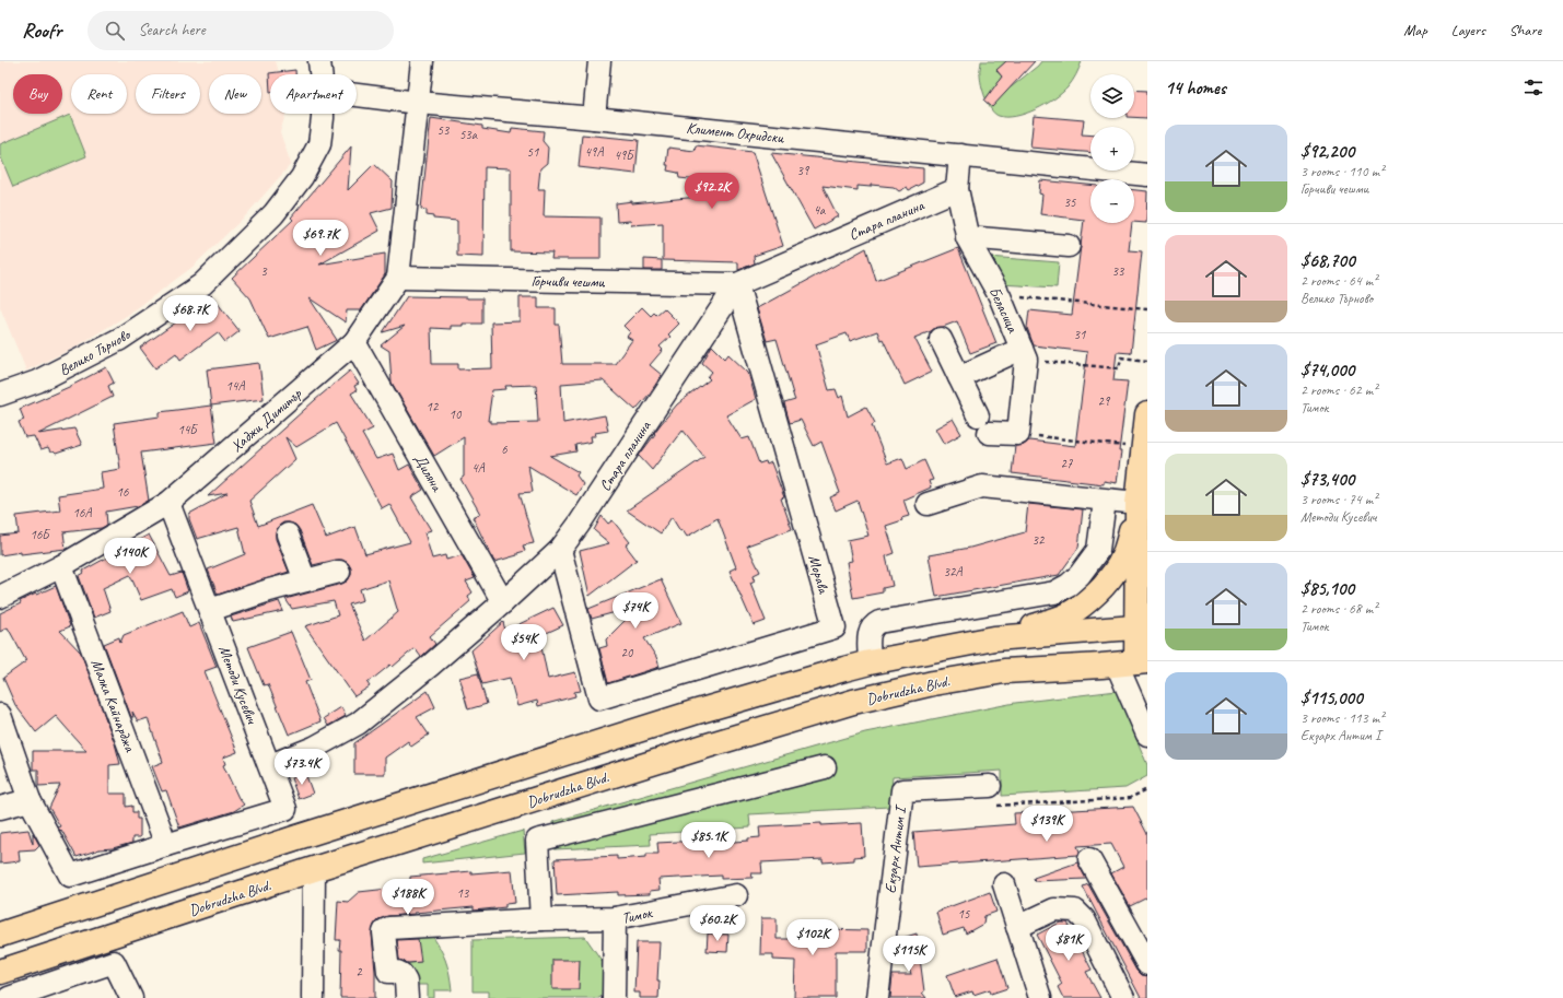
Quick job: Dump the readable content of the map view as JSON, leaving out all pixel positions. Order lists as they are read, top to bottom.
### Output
{
  "streets": {
    "main road": ["Dobrudzha Blvd."],
    "street": [
      "Климент Охридски",
      "Стара планина",
      "Горчиви чешми",
      "Беласица",
      "Велико Търново",
      "Хаджи Димитър",
      "Диляна",
      "Морава",
      "Методи Кусевич",
      "Малка Кайнарджа",
      "Екзарх Антим I",
      "Тимок"
    ]
  },
  "crossings": [
    ["Климент Охридски", "Хаджи Димитър"],
    ["Стара планина", "Горчиви чешми"],
    ["Стара планина", "Беласица"],
    ["Стара планина", "Диляна"],
    ["Стара планина", "Морава"],
    ["Стара планина", "Методи Кусевич"],
    ["Горчиви чешми", "Хаджи Димитър"],
    ["Горчиви чешми", "Морава"],
    ["Хаджи Димитър", "Диляна"],
    ["Хаджи Димитър", "Методи Кусевич"],
    ["Хаджи Димитър", "Малка Кайнарджа"],
    ["Методи Кусевич", "Малка Кайнарджа"]
  ],
  "house_numbers": [
    "53",
    "53a",
    "51",
    "49А",
    "49Б",
    "39",
    "35",
    "4a",
    "3",
    "33",
    "31",
    "14А",
    "29",
    "12",
    "10",
    "14Б",
    "6",
    "27",
    "4А",
    "16",
    "16А",
    "16Б",
    "32",
    "32А",
    "20",
    "13",
    "15",
    "2"
  ],
  "page": {
    "header": "Roofr",
    "search": "Search here",
    "nav": ["Map", "Layers", "Share"],
    "heading": "14 homes",
    "map_buttons": ["+", "−"],
    "chip": [
      "Buy",
      "Rent",
      "Filters",
      "New",
      "Apartment"
    ],
    "list": [
      {
        "name": "$92,200",
        "note": "3 rooms · 110 m² · Горчиви чешми"
      },
      {
        "name": "$68,700",
        "note": "2 rooms · 64 m² · Велико Търново"
      },
      {
        "name": "$74,000",
        "note": "2 rooms · 62 m² · Тимок"
      },
      {
        "name": "$73,400",
        "note": "3 rooms · 74 m² · Методи Кусевич"
      },
      {
        "name": "$85,100",
        "note": "2 rooms · 68 m² · Тимок"
      },
      {
        "name": "$115,000",
        "note": "3 rooms · 113 m² · Екзарх Антим I"
      }
    ],
    "price": [
      "$92.2K",
      "$69.7K",
      "$68.7K",
      "$140K",
      "$74K",
      "$54K",
      "$73.4K",
      "$139K",
      "$85.1K",
      "$188K",
      "$60.2K",
      "$102K",
      "$81K",
      "$115K"
    ]
  }
}
